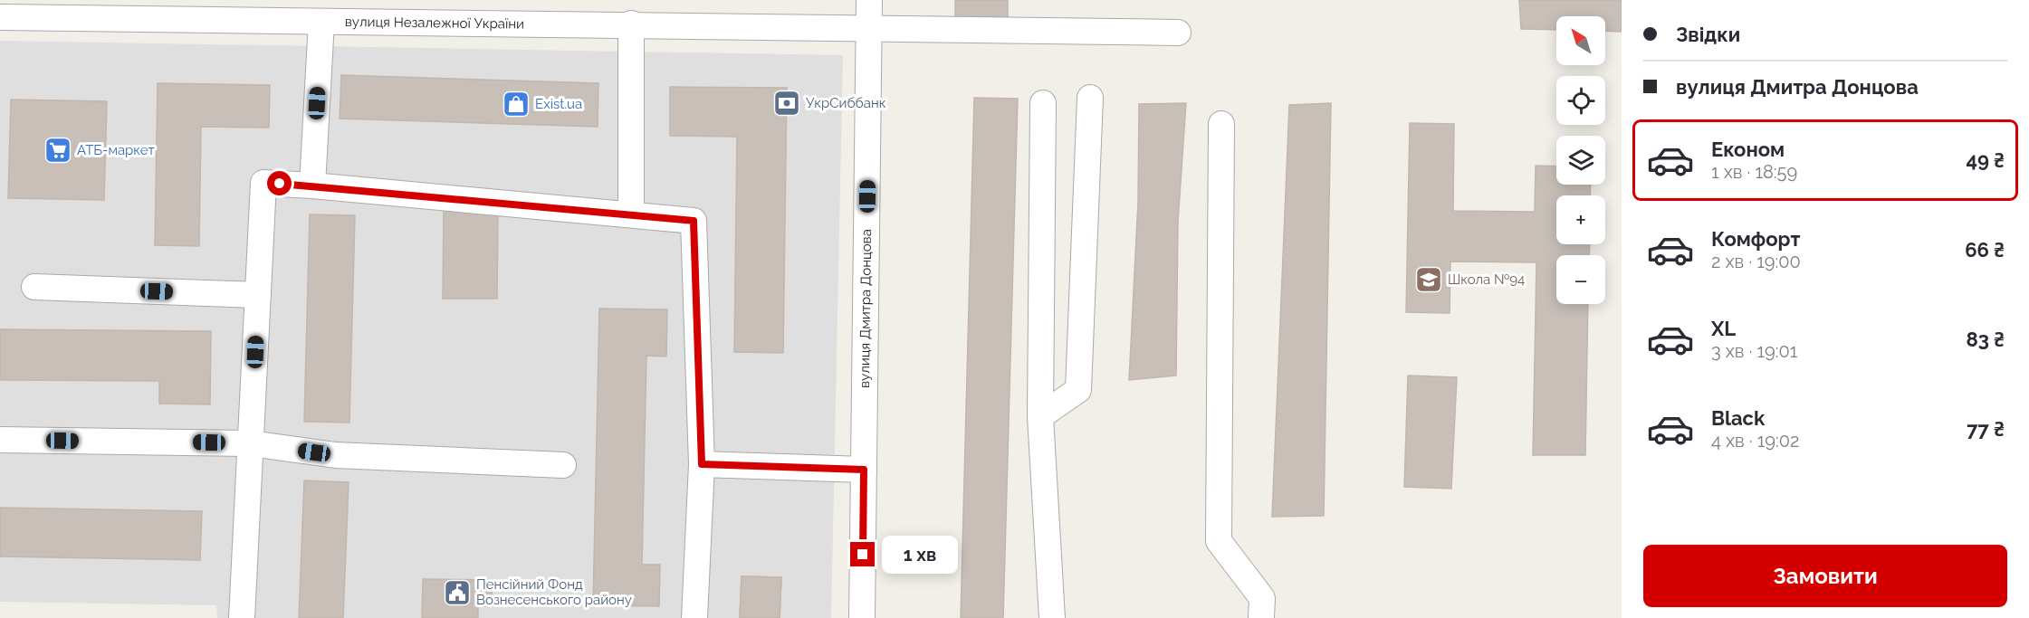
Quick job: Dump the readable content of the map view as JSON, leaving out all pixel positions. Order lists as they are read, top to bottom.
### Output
{
  "streets": {
    "street": ["вулиця Незалежної України", "вулиця Дмитра Донцова"]
  },
  "crossings": [
    ["вулиця Незалежної України", "вулиця Дмитра Донцова"]
  ],
  "places": {
    "bank": ["УкрСиббанк"],
    "shop": ["Exist.ua"],
    "supermarket": ["АТБ-маркет"],
    "school or university": ["Школа №94"],
    "public building": ["Пенсійний Фонд Вознесенського району"]
  },
  "north": "top left",
  "page": {
    "banner": ["Звідки", "вулиця Дмитра Донцова"],
    "map_buttons": ["+", "−"],
    "list": [
      {
        "name": "Економ",
        "note": "1 хв · 18:59",
        "value": "49 ₴"
      },
      {
        "name": "Комфорт",
        "note": "2 хв · 19:00",
        "value": "66 ₴"
      },
      {
        "name": "XL",
        "note": "3 хв · 19:01",
        "value": "83 ₴"
      },
      {
        "name": "Black",
        "note": "4 хв · 19:02",
        "value": "77 ₴"
      }
    ],
    "buttons": "Замовити",
    "bubble": "1 хв"
  }
}
